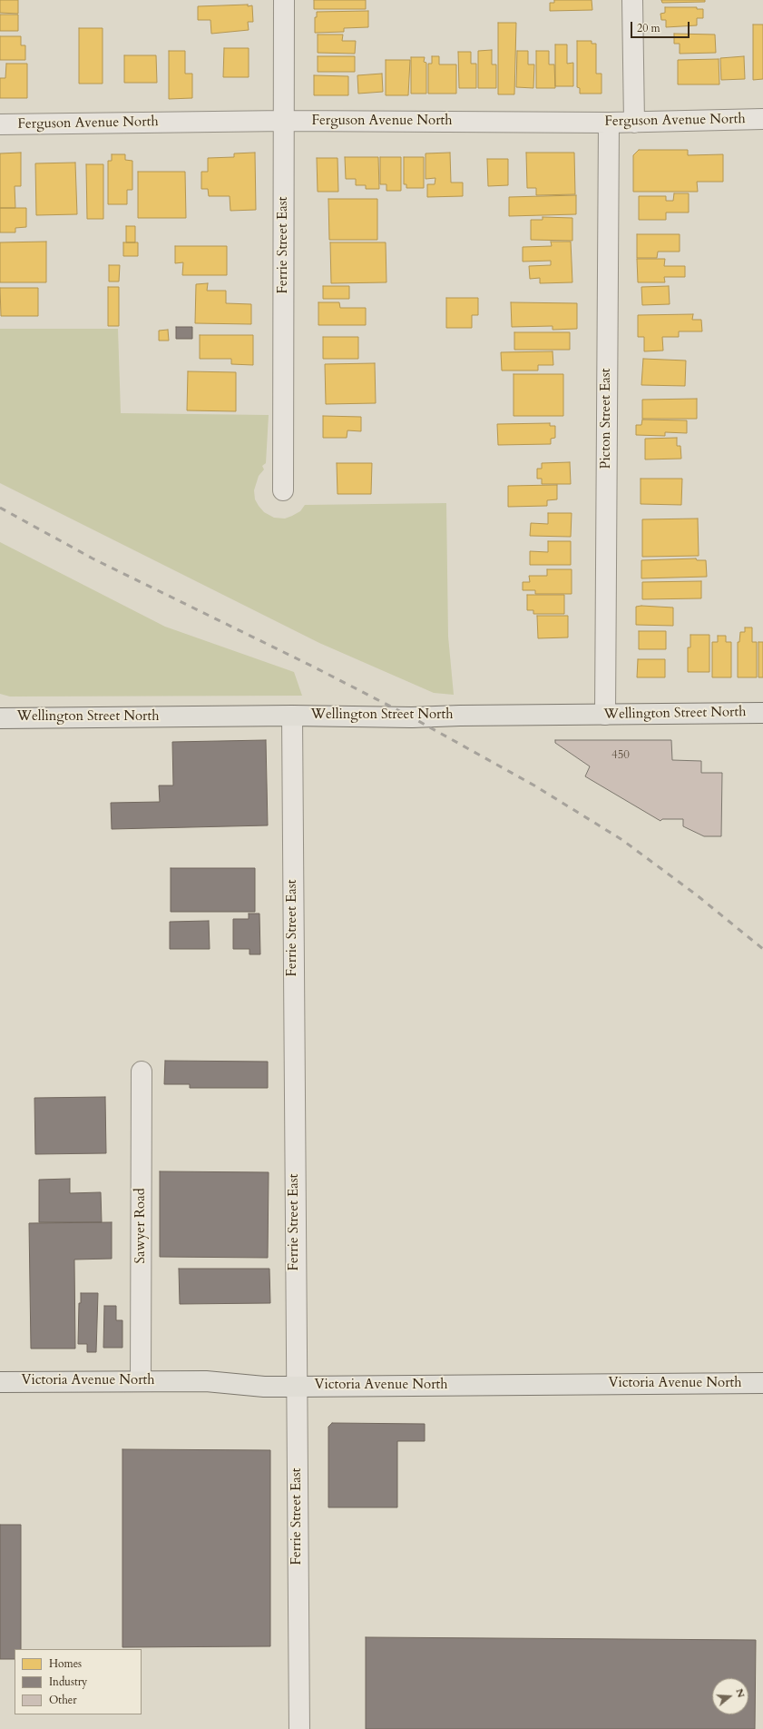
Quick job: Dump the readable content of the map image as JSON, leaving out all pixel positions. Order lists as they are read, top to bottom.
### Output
{
  "streets": {
    "main road": ["Wellington Street North", "Victoria Avenue North"],
    "street": [
      "Ferguson Avenue North",
      "Ferrie Street East",
      "Picton Street East",
      "Sawyer Road"
    ]
  },
  "crossings": [
    ["Ferguson Avenue North", "Ferrie Street East"],
    ["Ferguson Avenue North", "Picton Street East"],
    ["Ferrie Street East", "Wellington Street North"],
    ["Ferrie Street East", "Victoria Avenue North"],
    ["Picton Street East", "Wellington Street North"],
    ["Sawyer Road", "Victoria Avenue North"]
  ],
  "house_numbers": ["450"],
  "legend": ["Homes", "Industry", "Other"],
  "scale_bar": "20 m",
  "north": "right"
}
